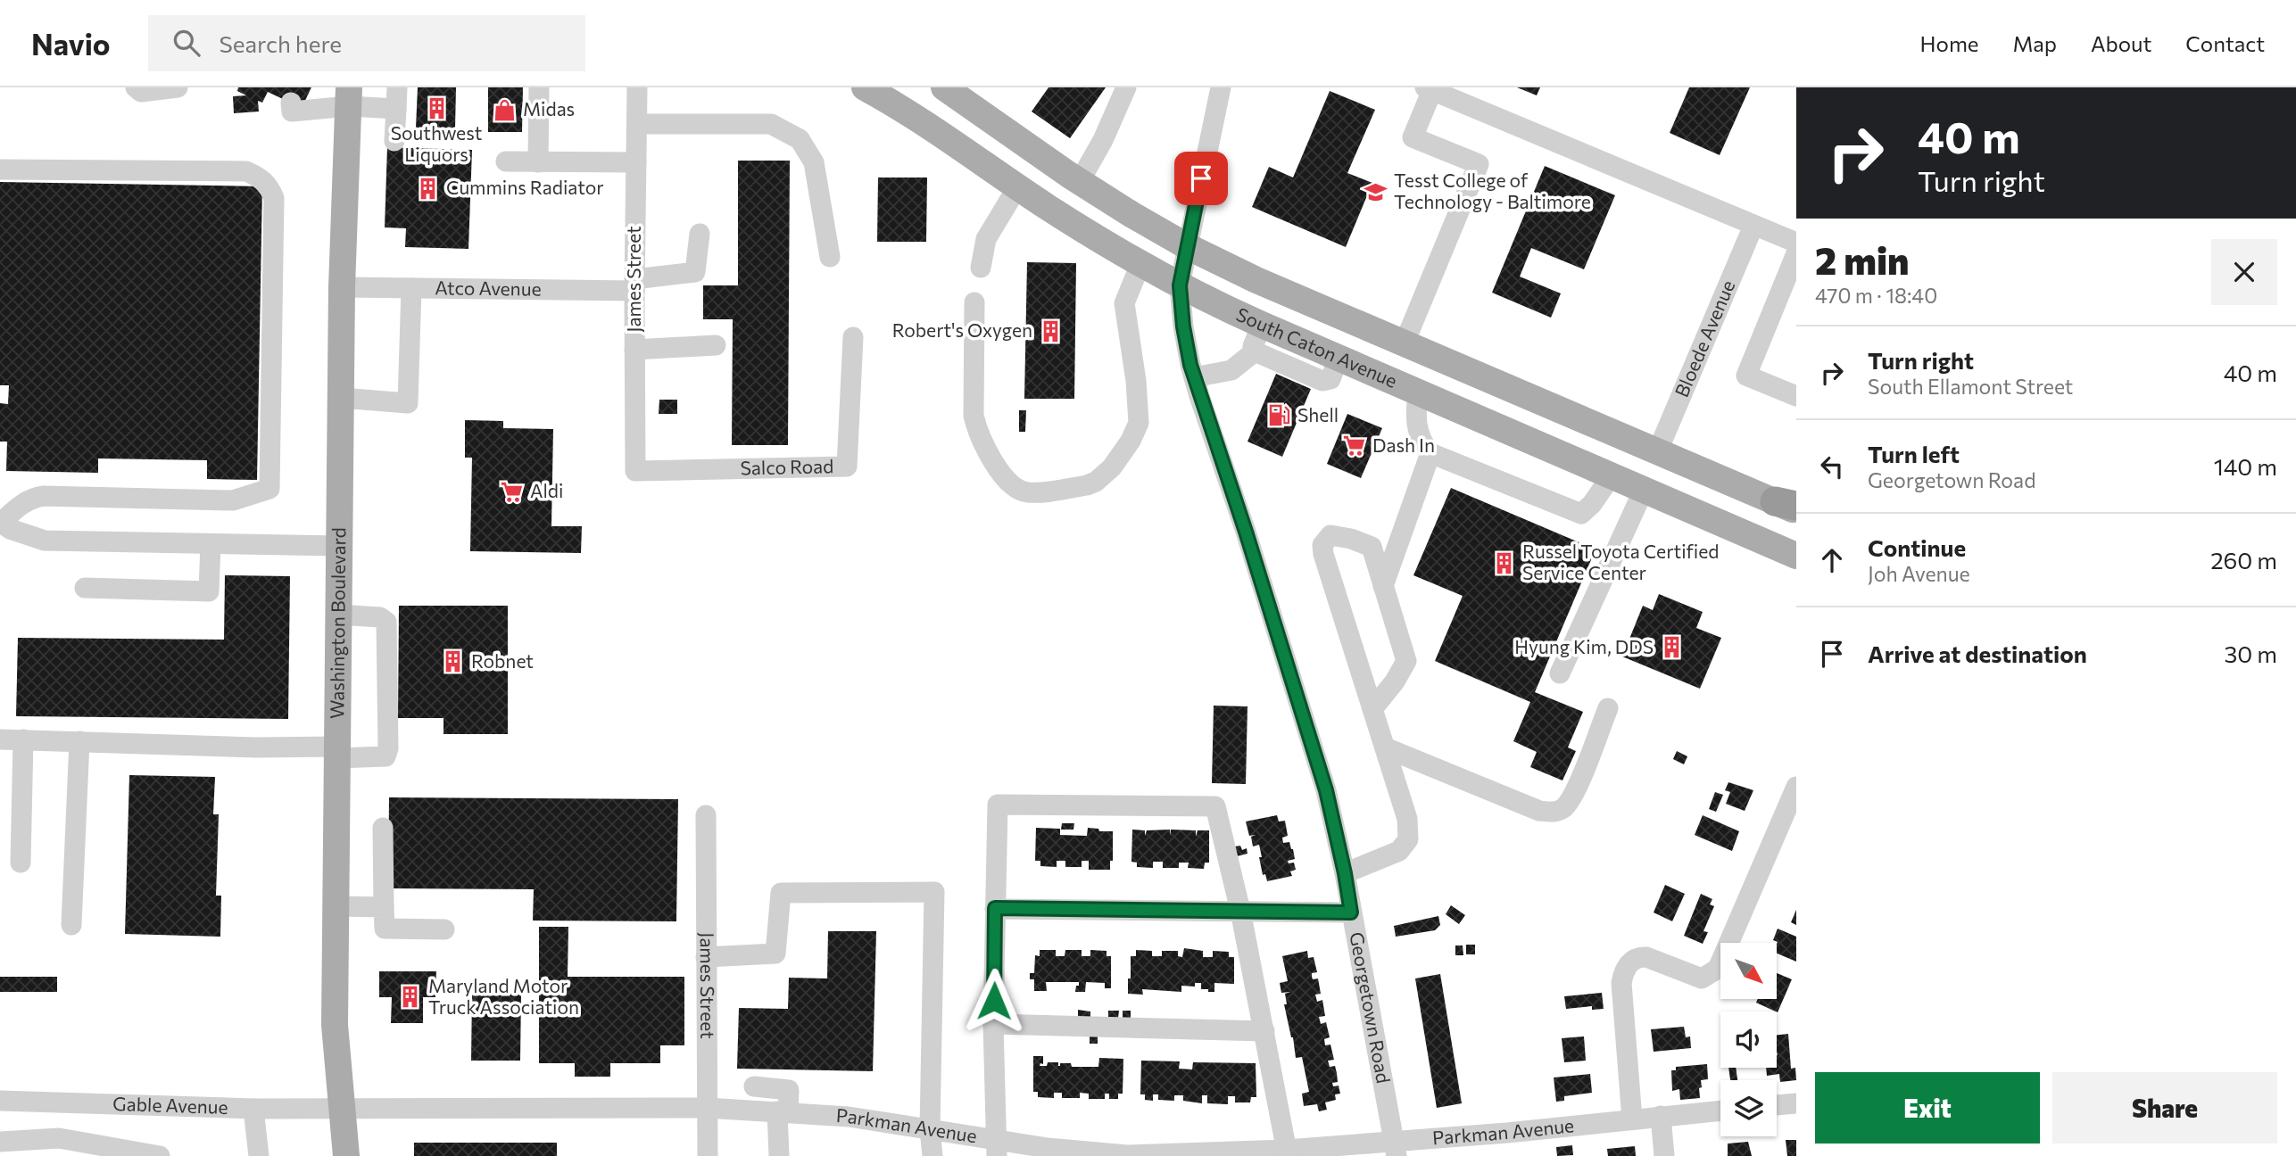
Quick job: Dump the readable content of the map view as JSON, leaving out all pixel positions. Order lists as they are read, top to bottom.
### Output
{
  "streets": {
    "main road": ["South Caton Avenue", "Washington Boulevard"],
    "street": [
      "James Street",
      "Atco Avenue",
      "Bloede Avenue",
      "Salco Road",
      "Georgetown Road",
      "Gable Avenue",
      "Parkman Avenue"
    ]
  },
  "crossings": [
    ["James Street", "Atco Avenue"],
    ["James Street", "Salco Road"],
    ["James Street", "Parkman Avenue"],
    ["Atco Avenue", "Washington Boulevard"],
    ["Bloede Avenue", "South Caton Avenue"],
    ["South Caton Avenue", "Georgetown Road"],
    ["Washington Boulevard", "Gable Avenue"],
    ["Washington Boulevard", "Parkman Avenue"],
    ["Georgetown Road", "Parkman Avenue"],
    ["Gable Avenue", "Parkman Avenue"]
  ],
  "places": {
    "building": [
      "Southwest Liquors",
      "Cummins Radiator",
      "Robert's Oxygen",
      "Russel Toyota Certified Service Center",
      "Hyung Kim, DDS",
      "Robnet",
      "Maryland Motor Truck Association"
    ],
    "shop": ["Midas"],
    "school or university": ["Tesst College of Technology - Baltimore"],
    "fuel station": ["Shell"],
    "supermarket": ["Dash In", "Aldi"]
  },
  "north": "bottom right",
  "page": {
    "header": "Navio",
    "search": "Search here",
    "nav": [
      "Home",
      "Map",
      "About",
      "Contact"
    ],
    "turn": ["40 m", "Turn right"],
    "heading": ["2 min", "470 m · 18:40"],
    "list": [
      {
        "name": "Turn right",
        "note": "South Ellamont Street",
        "value": "40 m"
      },
      {
        "name": "Turn left",
        "note": "Georgetown Road",
        "value": "140 m"
      },
      {
        "name": "Continue",
        "note": "Joh Avenue",
        "value": "260 m"
      },
      {
        "name": "Arrive at destination",
        "value": "30 m"
      }
    ],
    "buttons": ["Exit", "Share"]
  }
}
